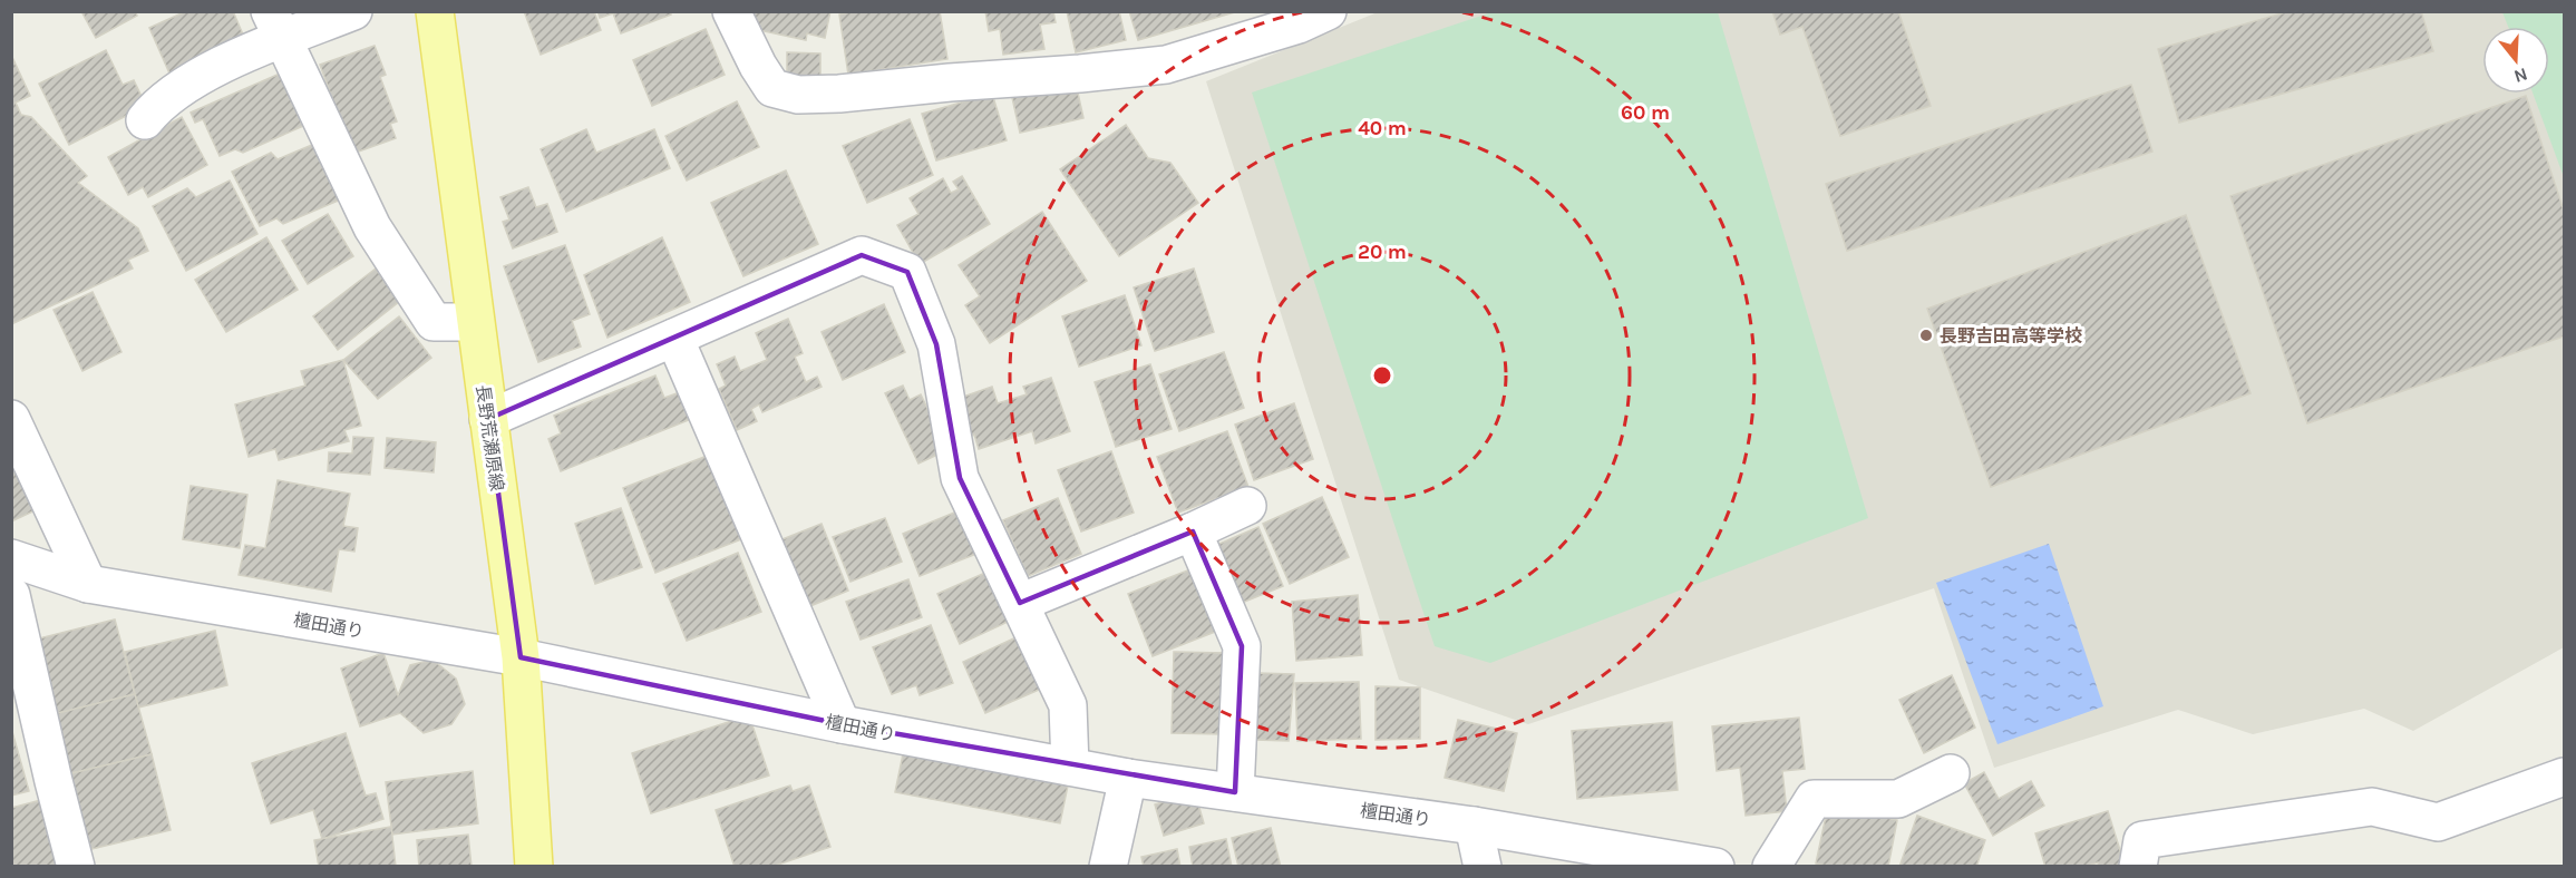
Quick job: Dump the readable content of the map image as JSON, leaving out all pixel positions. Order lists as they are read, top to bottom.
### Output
{
  "streets": {
    "main road": ["長野荒瀬原線"],
    "street": ["檀田通り"]
  },
  "crossings": [
    ["長野荒瀬原線", "檀田通り"]
  ],
  "places": ["長野吉田高等学校"],
  "north": "bottom",
  "rings": ["60 m", "40 m", "20 m"]
}
